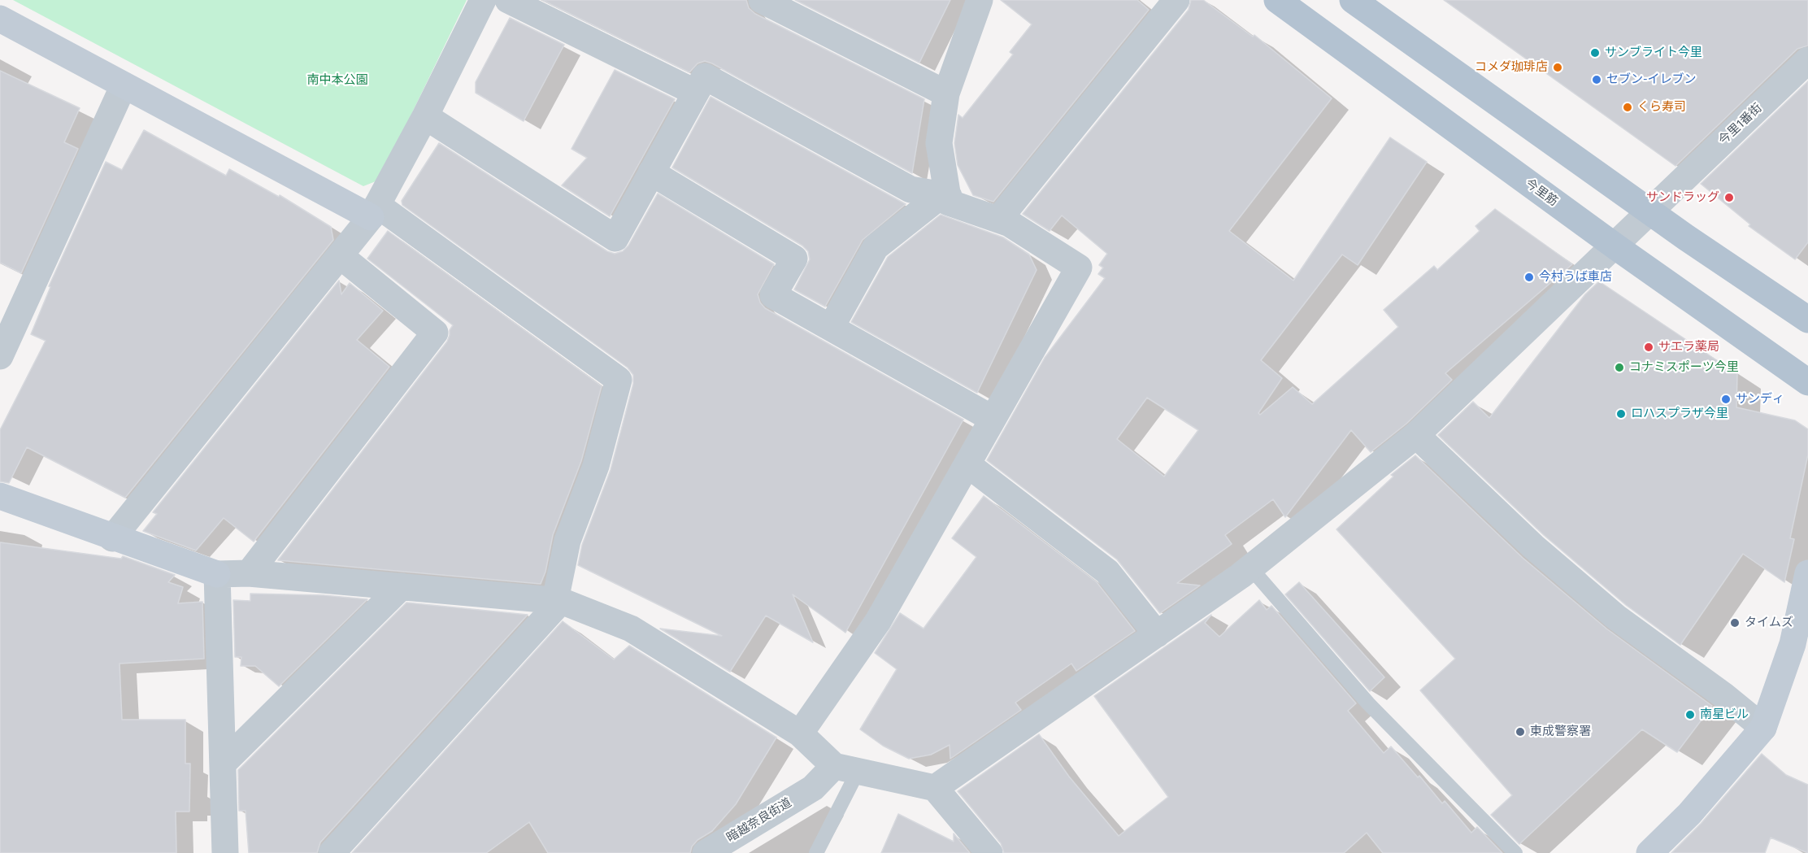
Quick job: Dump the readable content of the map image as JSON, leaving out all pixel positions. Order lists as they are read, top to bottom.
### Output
{
  "streets": {
    "main road": ["今里筋"],
    "street": ["今里1番街", "暗越奈良街道"]
  },
  "crossings": [
    ["今里1番街", "今里筋"]
  ],
  "parks": ["南中本公園"],
  "places": [
    "サンブライト今里",
    "コメダ珈琲店",
    "セブン-イレブン",
    "くら寿司",
    "サンドラッグ",
    "今村うば車店",
    "サエラ薬局",
    "コナミスポーツ今里",
    "サンディ",
    "ロハスプラザ今里",
    "タイムズ",
    "南星ビル",
    "東成警察署"
  ]
}
